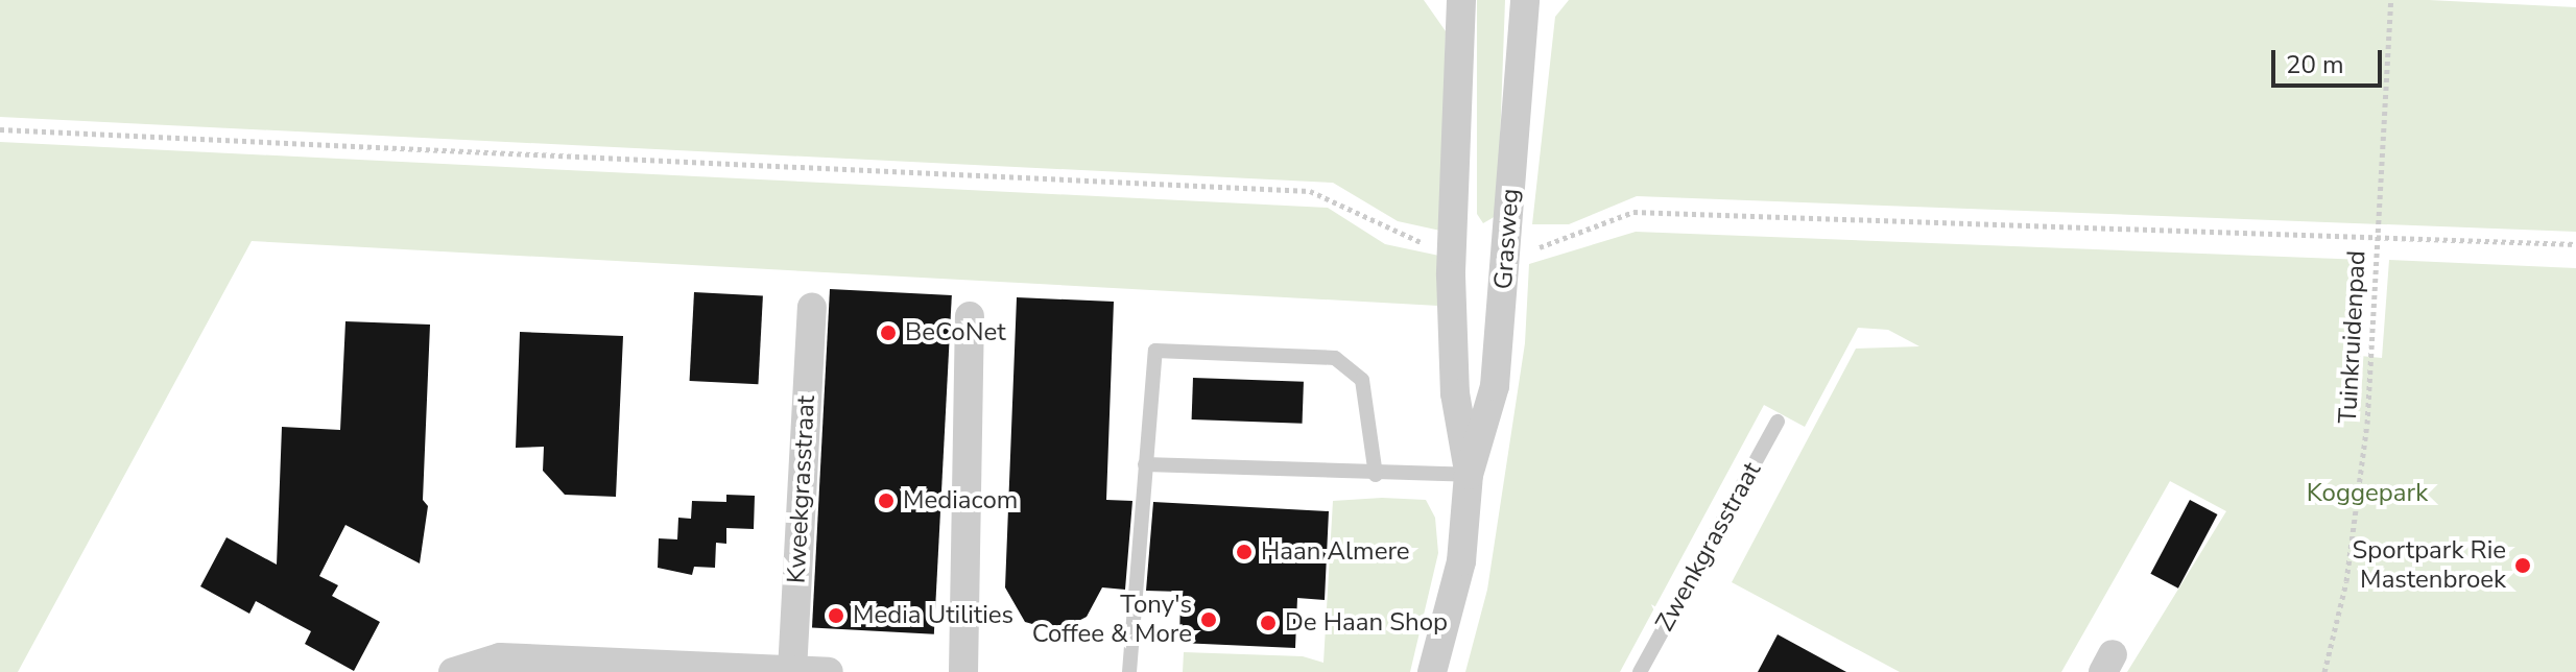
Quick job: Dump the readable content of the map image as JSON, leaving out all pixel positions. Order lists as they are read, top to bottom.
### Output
{
  "streets": {
    "street": ["Grasweg", "Kweekgrasstraat"],
    "lane": ["Zwenkgrasstraat"],
    "path": ["Tuinkruidenpad"]
  },
  "parks": ["Koggepark"],
  "places": [
    "BeCoNet",
    "Mediacom",
    "Haan Almere",
    "Sportpark Rie Mastenbroek",
    "Media Utilities",
    "Tony's Coffee & More",
    "De Haan Shop"
  ],
  "scale_bar": "20 m"
}
